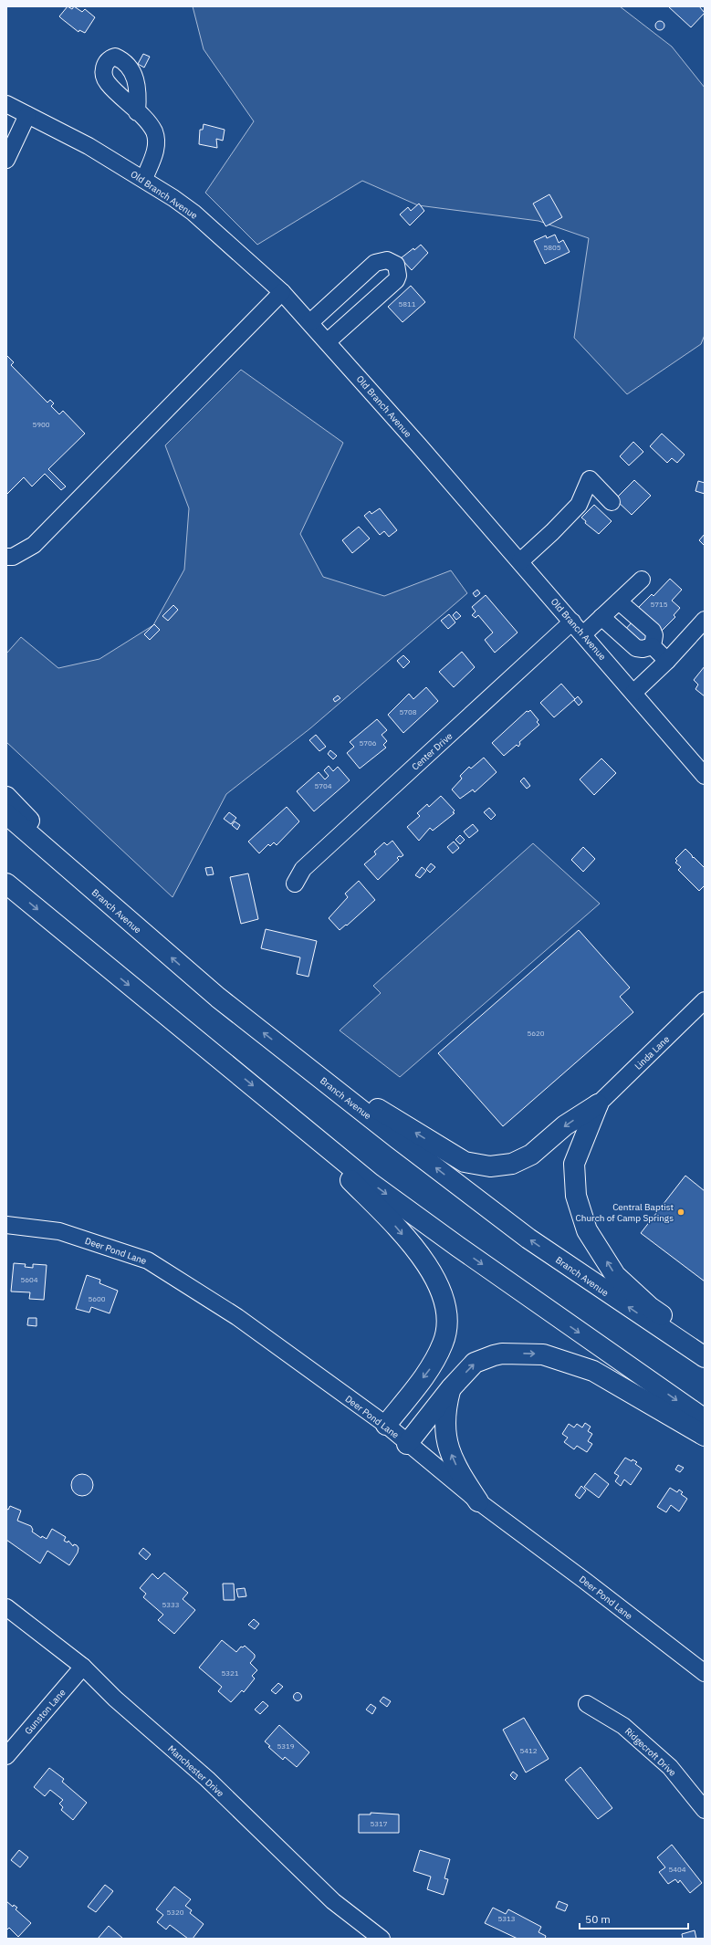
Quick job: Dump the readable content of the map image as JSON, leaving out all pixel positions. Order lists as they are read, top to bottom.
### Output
{
  "streets": {
    "highway": ["Branch Avenue"],
    "street": [
      "Old Branch Avenue",
      "Center Drive",
      "Linda Lane",
      "Deer Pond Lane",
      "Gunston Lane",
      "Ridgecroft Drive",
      "Manchester Drive"
    ]
  },
  "crossings": [
    ["Old Branch Avenue", "Center Drive"],
    ["Gunston Lane", "Manchester Drive"]
  ],
  "places": ["Central Baptist Church of Camp Springs"],
  "house_numbers": [
    "5805",
    "5811",
    "5900",
    "5715",
    "5708",
    "5706",
    "5704",
    "5620",
    "5604",
    "5600",
    "5333",
    "5321",
    "5319",
    "5412",
    "5317",
    "5404",
    "5320",
    "5313"
  ],
  "scale_bar": "50 m"
}
